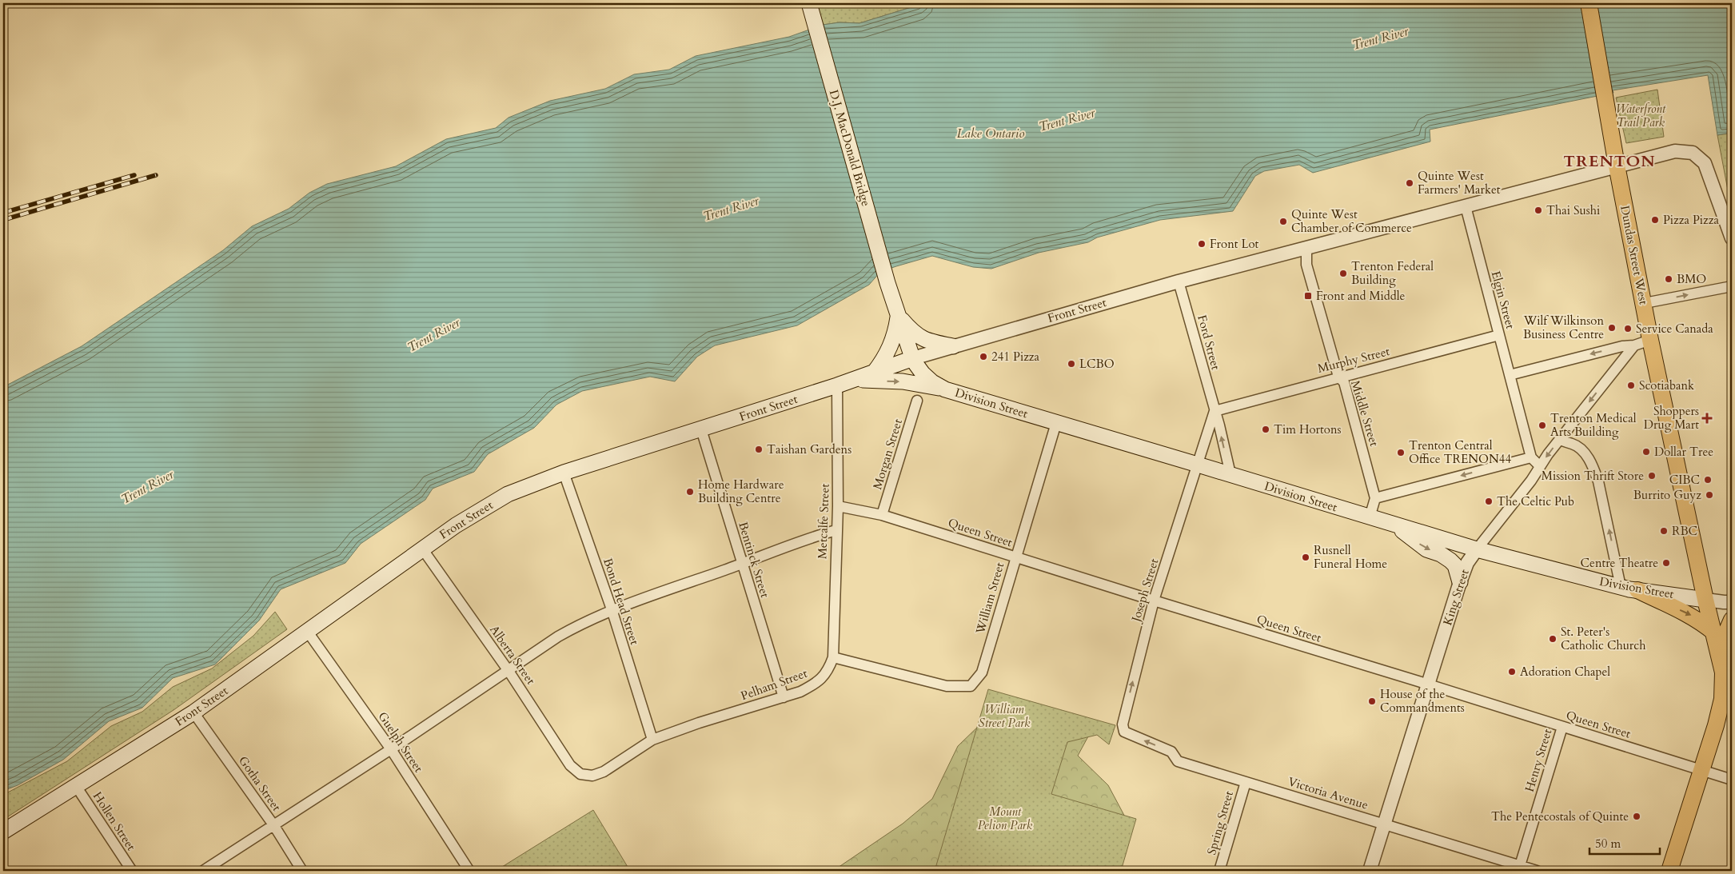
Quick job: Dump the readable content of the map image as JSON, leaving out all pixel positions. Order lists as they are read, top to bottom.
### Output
{
  "streets": {
    "main road": [
      "D.J. MacDonald Bridge",
      "Dundas Street West",
      "Front Street",
      "Division Street"
    ],
    "street": [
      "Elgin Street",
      "Ford Street",
      "Murphy Street",
      "Middle Street",
      "Morgan Street",
      "Metcalfe Street",
      "Queen Street",
      "Bentinck Street",
      "Joseph Street",
      "King Street",
      "William Street",
      "Bond Head Street",
      "Alberta Street",
      "Pelham Street",
      "Guelph Street",
      "Henry Street",
      "Gotha Street",
      "Victoria Avenue",
      "Hollen Street",
      "Spring Street"
    ]
  },
  "crossings": [
    ["D.J. MacDonald Bridge", "Division Street"],
    ["Dundas Street West", "Front Street"],
    ["Dundas Street West", "Division Street"],
    ["Dundas Street West", "Queen Street"],
    ["Elgin Street", "Front Street"],
    ["Elgin Street", "Murphy Street"],
    ["Front Street", "Ford Street"],
    ["Front Street", "Division Street"],
    ["Front Street", "Middle Street"],
    ["Front Street", "Metcalfe Street"],
    ["Front Street", "Bentinck Street"],
    ["Front Street", "Bond Head Street"],
    ["Front Street", "Alberta Street"],
    ["Front Street", "Guelph Street"],
    ["Front Street", "Gotha Street"],
    ["Front Street", "Hollen Street"],
    ["Ford Street", "Murphy Street"],
    ["Ford Street", "Division Street"],
    ["Murphy Street", "Middle Street"],
    ["Division Street", "Joseph Street"],
    ["Division Street", "King Street"],
    ["Division Street", "William Street"],
    ["Morgan Street", "Queen Street"],
    ["Metcalfe Street", "Queen Street"],
    ["Metcalfe Street", "William Street"],
    ["Metcalfe Street", "Pelham Street"],
    ["Queen Street", "Joseph Street"],
    ["Queen Street", "King Street"],
    ["Queen Street", "William Street"],
    ["Queen Street", "Henry Street"],
    ["Bentinck Street", "Pelham Street"],
    ["Joseph Street", "Victoria Avenue"],
    ["King Street", "Victoria Avenue"],
    ["William Street", "Pelham Street"],
    ["Bond Head Street", "Pelham Street"],
    ["Alberta Street", "Pelham Street"],
    ["Henry Street", "Victoria Avenue"],
    ["Victoria Avenue", "Spring Street"]
  ],
  "one_way": ["Joseph Street"],
  "districts": ["TRENTON"],
  "water": ["Trent River", "Lake Ontario"],
  "parks": ["Waterfront Trail Park", "William Street Park", "Mount Pelion Park"],
  "places": {
    "other": [
      "Quinte West Farmers' Market",
      "Thai Sushi",
      "Pizza Pizza",
      "Quinte West Chamber of Commerce",
      "Front Lot",
      "Trenton Federal Building",
      "BMO",
      "Wilf Wilkinson Business Centre",
      "Service Canada",
      "241 Pizza",
      "LCBO",
      "Scotiabank",
      "Trenton Medical Arts Building",
      "Tim Hortons",
      "Taishan Gardens",
      "Dollar Tree",
      "Trenton Central Office TRENON44",
      "Mission Thrift Store",
      "CIBC",
      "Home Hardware Building Centre",
      "Burrito Guyz",
      "The Celtic Pub",
      "RBC",
      "Rusnell Funeral Home",
      "Centre Theatre",
      "St. Peter's Catholic Church",
      "Adoration Chapel",
      "House of the Commandments",
      "The Pentecostals of Quinte"
    ],
    "transit": ["Front and Middle"],
    "health": ["Shoppers Drug Mart"]
  },
  "scale_bar": "50 m"
}
